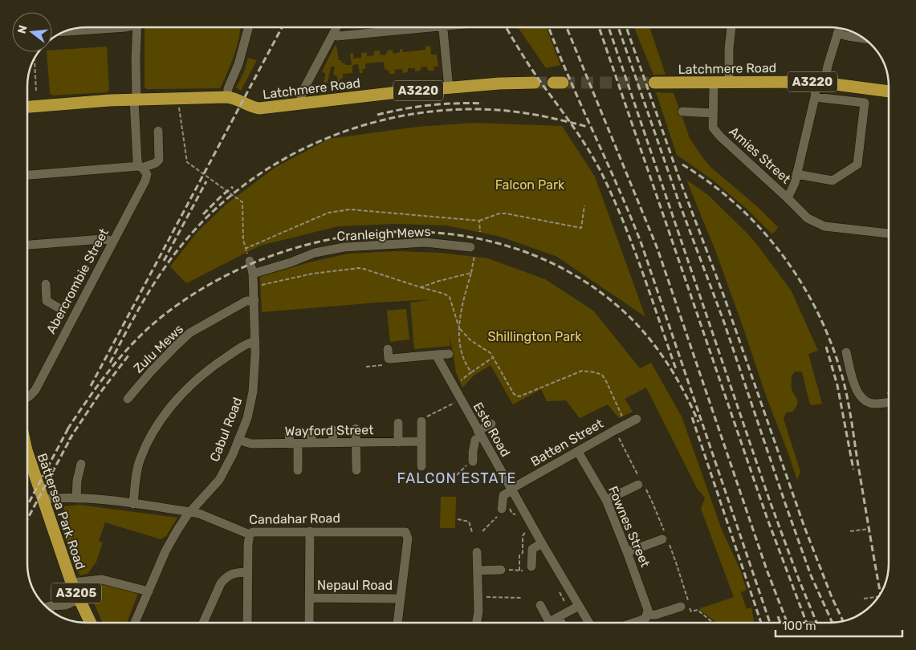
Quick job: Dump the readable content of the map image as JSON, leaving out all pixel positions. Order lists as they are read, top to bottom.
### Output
{
  "streets": {
    "highway": [
      "Latchmere Road",
      "A3220",
      "Battersea Park Road",
      "A3205"
    ],
    "street": [
      "Amies Street",
      "Cranleigh Mews",
      "Abercrombie Street",
      "Zulu Mews",
      "Cabul Road",
      "Este Road",
      "Wayford Street",
      "Batten Street",
      "Candahar Road",
      "Fownes Street",
      "Nepaul Road"
    ]
  },
  "crossings": [
    ["Latchmere Road", "Amies Street"],
    ["Latchmere Road", "Abercrombie Street"],
    ["Cranleigh Mews", "Cabul Road"],
    ["Zulu Mews", "Cabul Road"],
    ["Cabul Road", "Wayford Street"],
    ["Cabul Road", "Candahar Road"],
    ["Este Road", "Batten Street"],
    ["Batten Street", "Fownes Street"],
    ["Battersea Park Road", "Candahar Road"],
    ["Candahar Road", "Nepaul Road"]
  ],
  "districts": ["FALCON ESTATE"],
  "parks": ["Falcon Park", "Shillington Park"],
  "scale_bar": "100 m",
  "north": "left"
}
